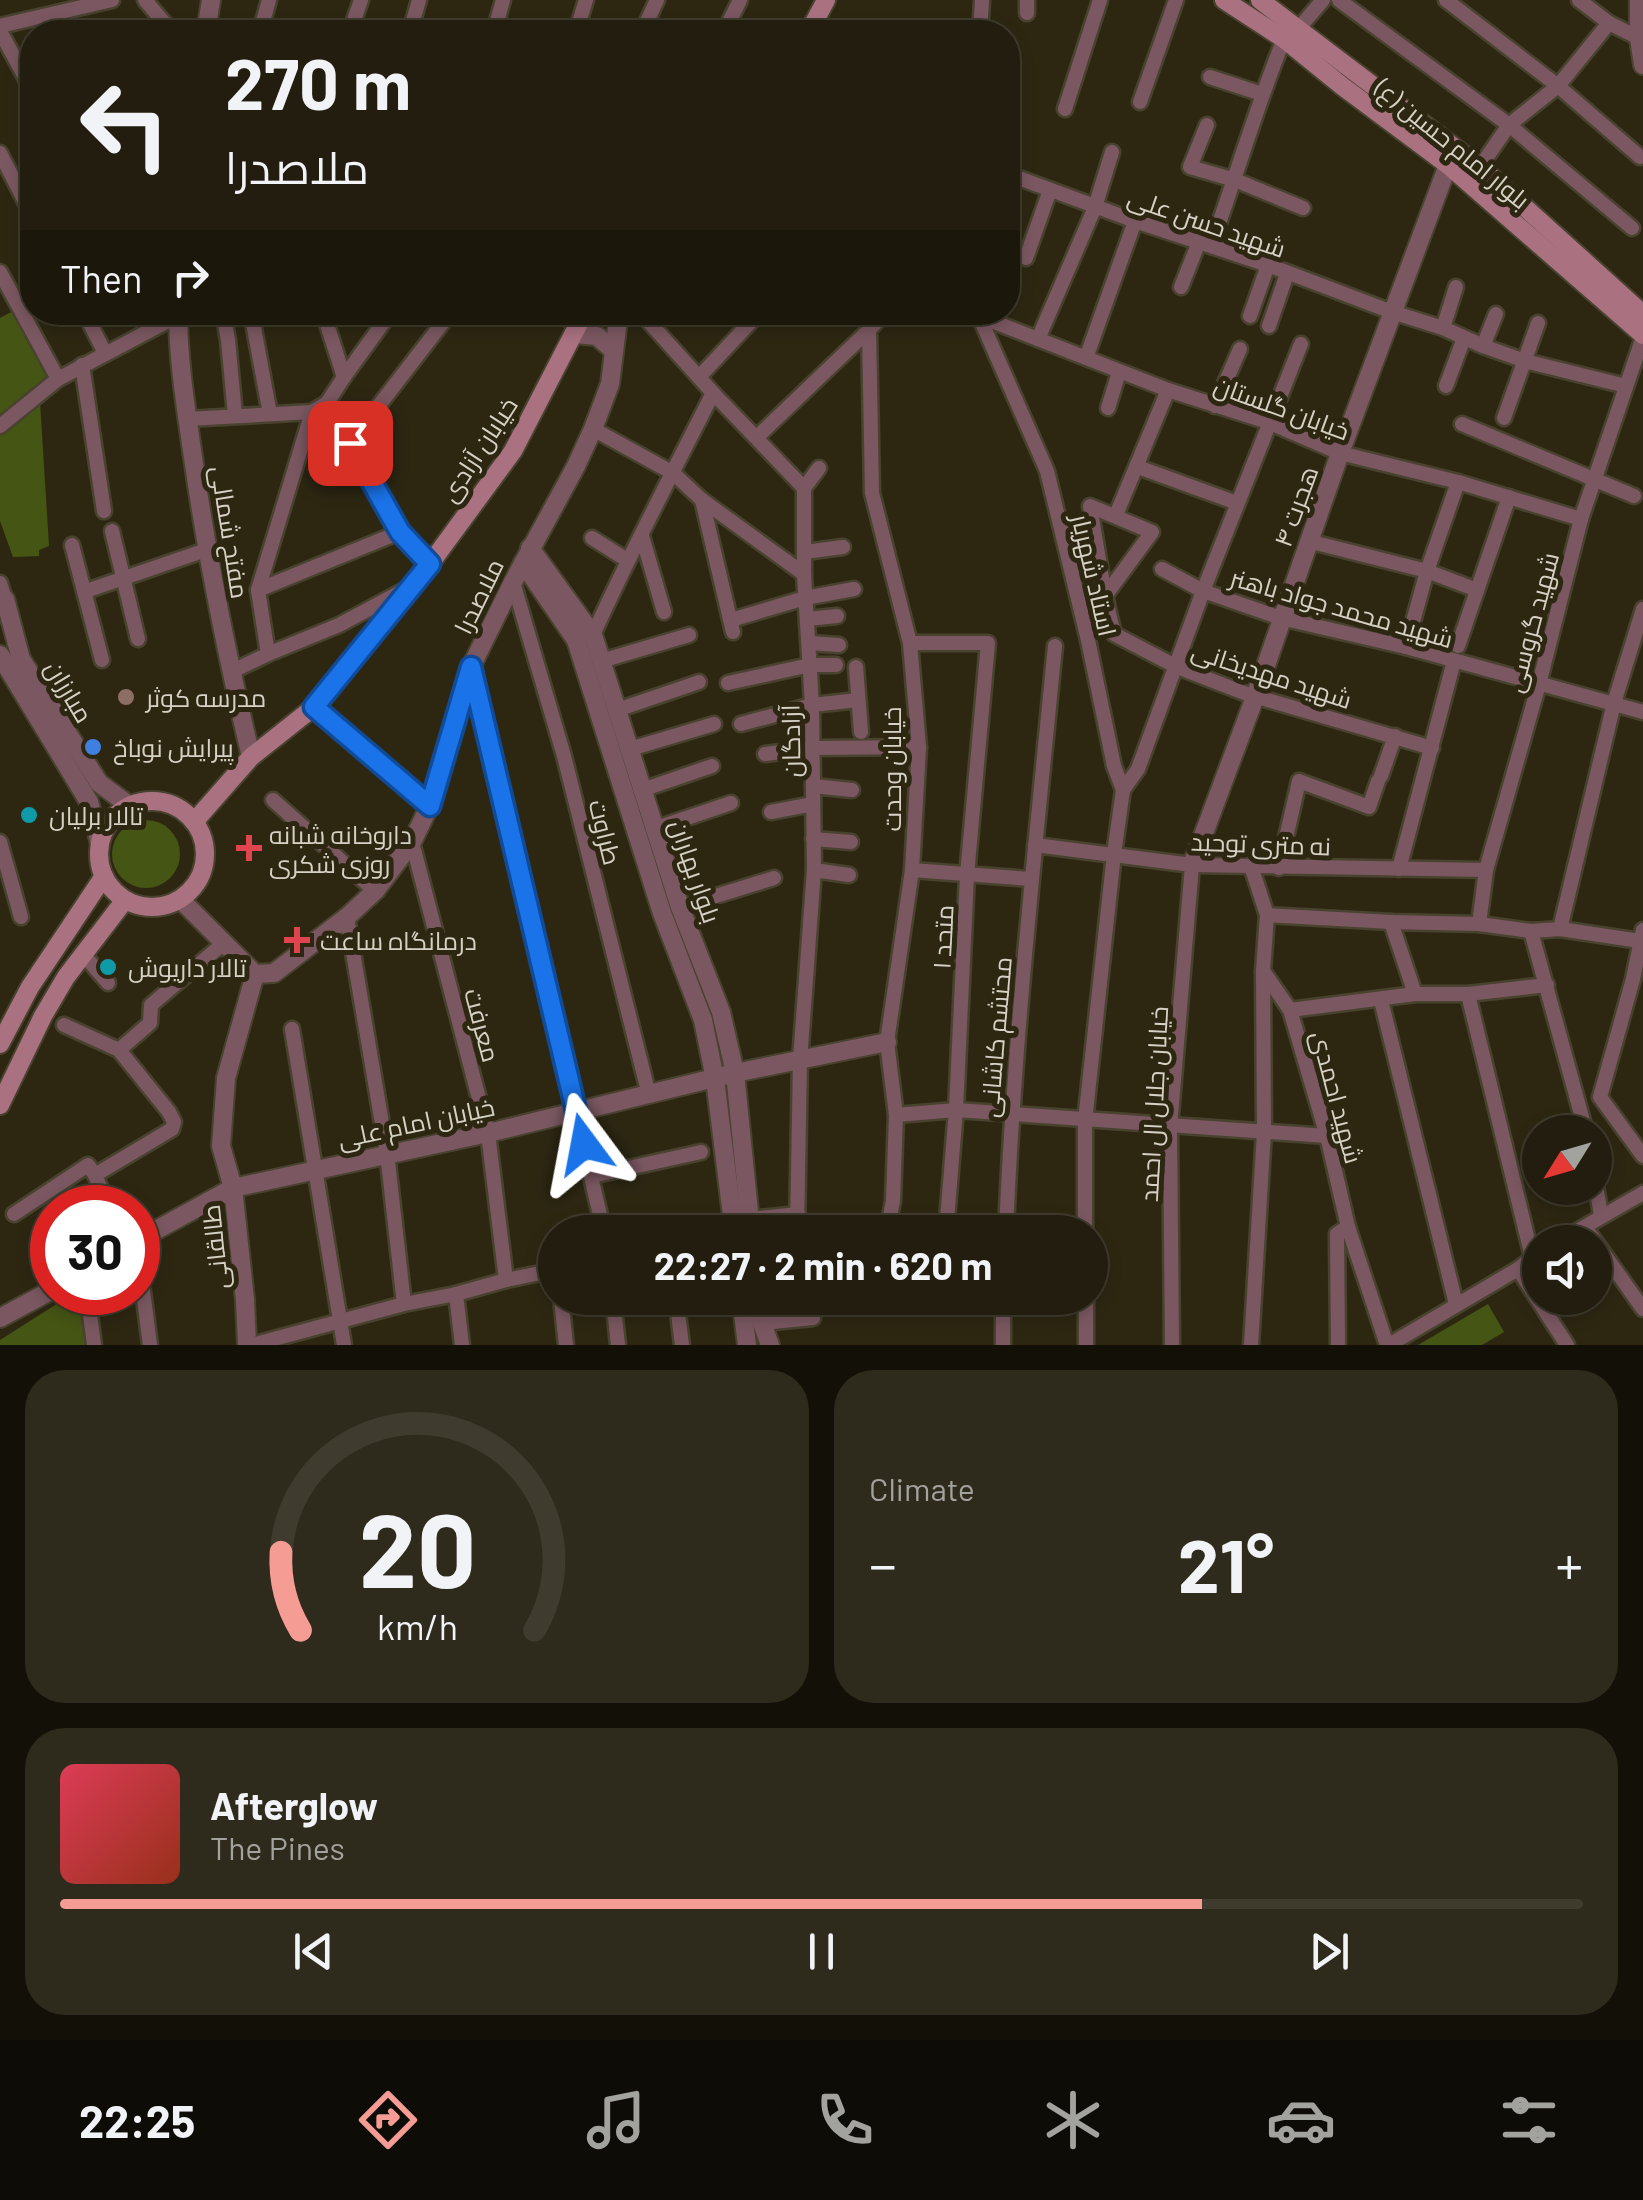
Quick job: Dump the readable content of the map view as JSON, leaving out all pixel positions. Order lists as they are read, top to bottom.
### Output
{
  "streets": {
    "main road": ["بلوار امام حسین (ع)", "خیابان آزادی"],
    "street": [
      "شهید حسن علی",
      "خیابان گلستان",
      "هجرت ۴",
      "مفتح شمالی",
      "استاد شهریار",
      "ملاصدرا",
      "شهید محمد جواد باهنر",
      "شهید گروسی",
      "شهید مهدیخانی",
      "مبارزان",
      "آزادگان",
      "خیابان وحدت",
      "طراوت",
      "نه متری توحید",
      "بلوار بهاران",
      "متحد ۱",
      "معرفت",
      "محتشم کاشانی",
      "شهید احمدی",
      "خیابان جلال ال احمد",
      "خیابان امام علی",
      "طالقانی"
    ]
  },
  "crossings": [
    ["بلوار امام حسین (ع)", "هجرت ۴"],
    ["بلوار امام حسین (ع)", "شهید گروسی"],
    ["شهید حسن علی", "هجرت ۴"],
    ["شهید حسن علی", "شهید گروسی"],
    ["خیابان گلستان", "هجرت ۴"],
    ["خیابان گلستان", "شهید محمد جواد باهنر"],
    ["خیابان گلستان", "شهید گروسی"],
    ["خیابان آزادی", "مفتح شمالی"],
    ["خیابان آزادی", "مبارزان"],
    ["هجرت ۴", "شهید محمد جواد باهنر"],
    ["هجرت ۴", "شهید مهدیخانی"],
    ["هجرت ۴", "نه متری توحید"],
    ["هجرت ۴", "خیابان جلال ال احمد"],
    ["استاد شهریار", "نه متری توحید"],
    ["ملاصدرا", "طراوت"],
    ["ملاصدرا", "بلوار بهاران"],
    ["ملاصدرا", "معرفت"],
    ["ملاصدرا", "طالقانی"],
    ["شهید محمد جواد باهنر", "شهید گروسی"],
    ["شهید گروسی", "نه متری توحید"],
    ["آزادگان", "خیابان امام علی"],
    ["خیابان وحدت", "متحد ۱"],
    ["خیابان وحدت", "خیابان امام علی"],
    ["طراوت", "خیابان امام علی"],
    ["نه متری توحید", "محتشم کاشانی"],
    ["نه متری توحید", "خیابان جلال ال احمد"],
    ["بلوار بهاران", "خیابان امام علی"],
    ["معرفت", "خیابان امام علی"],
    ["خیابان امام علی", "طالقانی"]
  ],
  "places": {
    "other": [
      "مدرسه کوثر",
      "پیرایش نوباخ",
      "تالار برلیان",
      "تالار داریوش"
    ],
    "health": ["داروخانه شبانه روزی شکری", "درمانگاه ساعت"]
  },
  "north": "bottom left",
  "page": {
    "turn": ["270 m", "ملاصدرا"],
    "then": "Then",
    "limit": "30",
    "trip": "22:27 · 2 min · 620 m",
    "tile": "Climate",
    "heat": ["−", "21°", "+"],
    "song": ["Afterglow", "The Pines"],
    "tabs": "22:25",
    "gauge": ["20", "km/h"]
  }
}
